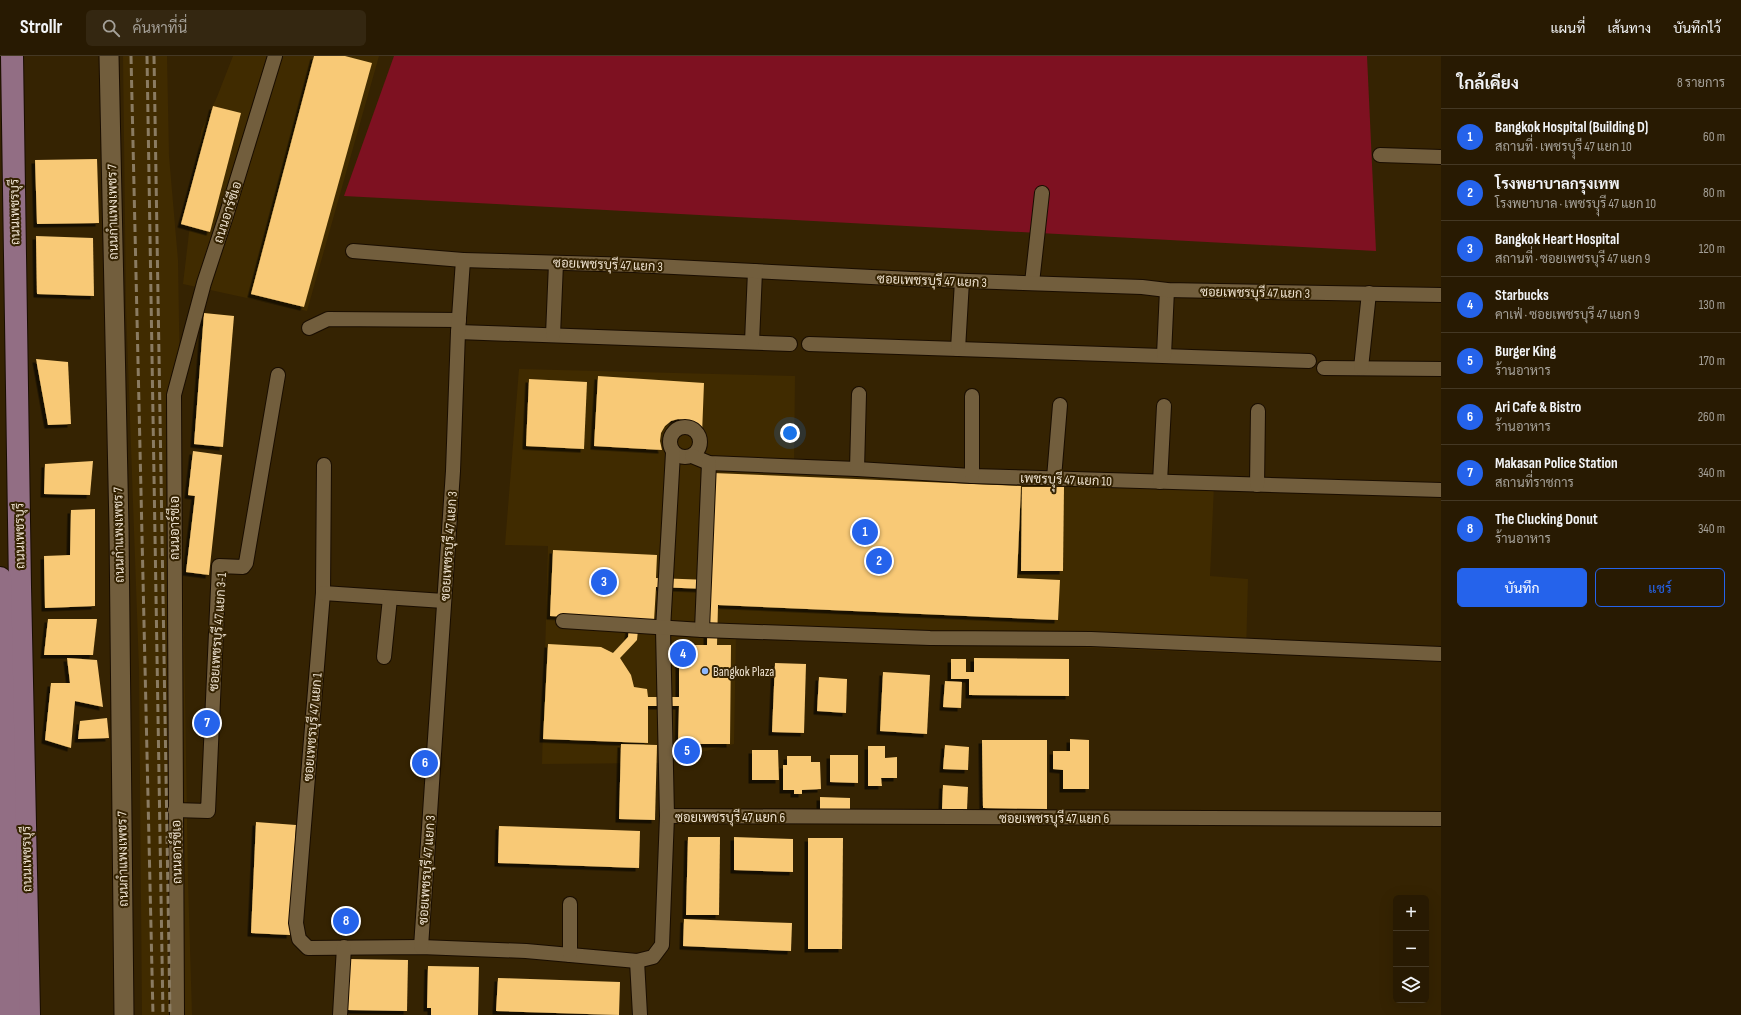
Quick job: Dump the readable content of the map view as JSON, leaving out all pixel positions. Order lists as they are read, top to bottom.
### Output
{
  "streets": {
    "main road": ["ถนนเพชรบุรี"],
    "street": [
      "ถนนกำแพงเพชร 7",
      "ถนนอาร์ซีเอ",
      "ซอยเพชรบุรี 47 แยก 3",
      "เพชรบุุรี 47 แยก 10",
      "ซอยเพชรบุรี 47 แยก 3-1",
      "ซอยเพชรบุรี 47 แยก 1",
      "ซอยเพชรบุรี 47 แยก 6"
    ]
  },
  "crossings": [
    ["ถนนอาร์ซีเอ", "ซอยเพชรบุรี 47 แยก 3-1"],
    ["ซอยเพชรบุรี 47 แยก 3", "ซอยเพชรบุรี 47 แยก 1"]
  ],
  "places": ["Bangkok Plaza"],
  "page": {
    "header": "Strollr",
    "search": "ค้นหาที่นี่",
    "nav": ["แผนที่", "เส้นทาง", "บันทึกไว้"],
    "heading": ["ใกล้เคียง", "8 รายการ"],
    "list": [
      {
        "mark": "1",
        "name": "Bangkok Hospital (Building D)",
        "note": "สถานที่ · เพชรบุุรี 47 แยก 10",
        "value": "60 m"
      },
      {
        "mark": "2",
        "name": "โรงพยาบาลกรุงเทพ",
        "note": "โรงพยาบาล · เพชรบุุรี 47 แยก 10",
        "value": "80 m"
      },
      {
        "mark": "3",
        "name": "Bangkok Heart Hospital",
        "note": "สถานที่ · ซอยเพชรบุรี 47 แยก 9",
        "value": "120 m"
      },
      {
        "mark": "4",
        "name": "Starbucks",
        "note": "คาเฟ่ · ซอยเพชรบุรี 47 แยก 9",
        "value": "130 m"
      },
      {
        "mark": "5",
        "name": "Burger King",
        "note": "ร้านอาหาร",
        "value": "170 m"
      },
      {
        "mark": "6",
        "name": "Ari Cafe & Bistro",
        "note": "ร้านอาหาร",
        "value": "260 m"
      },
      {
        "mark": "7",
        "name": "Makasan Police Station",
        "note": "สถานที่ราชการ",
        "value": "340 m"
      },
      {
        "mark": "8",
        "name": "The Clucking Donut",
        "note": "ร้านอาหาร",
        "value": "340 m"
      }
    ],
    "pins": [
      "1",
      "2",
      "3",
      "4",
      "7",
      "5",
      "6",
      "8"
    ],
    "buttons": ["บันทึก", "แชร์"],
    "map_buttons": ["+", "−"]
  }
}
